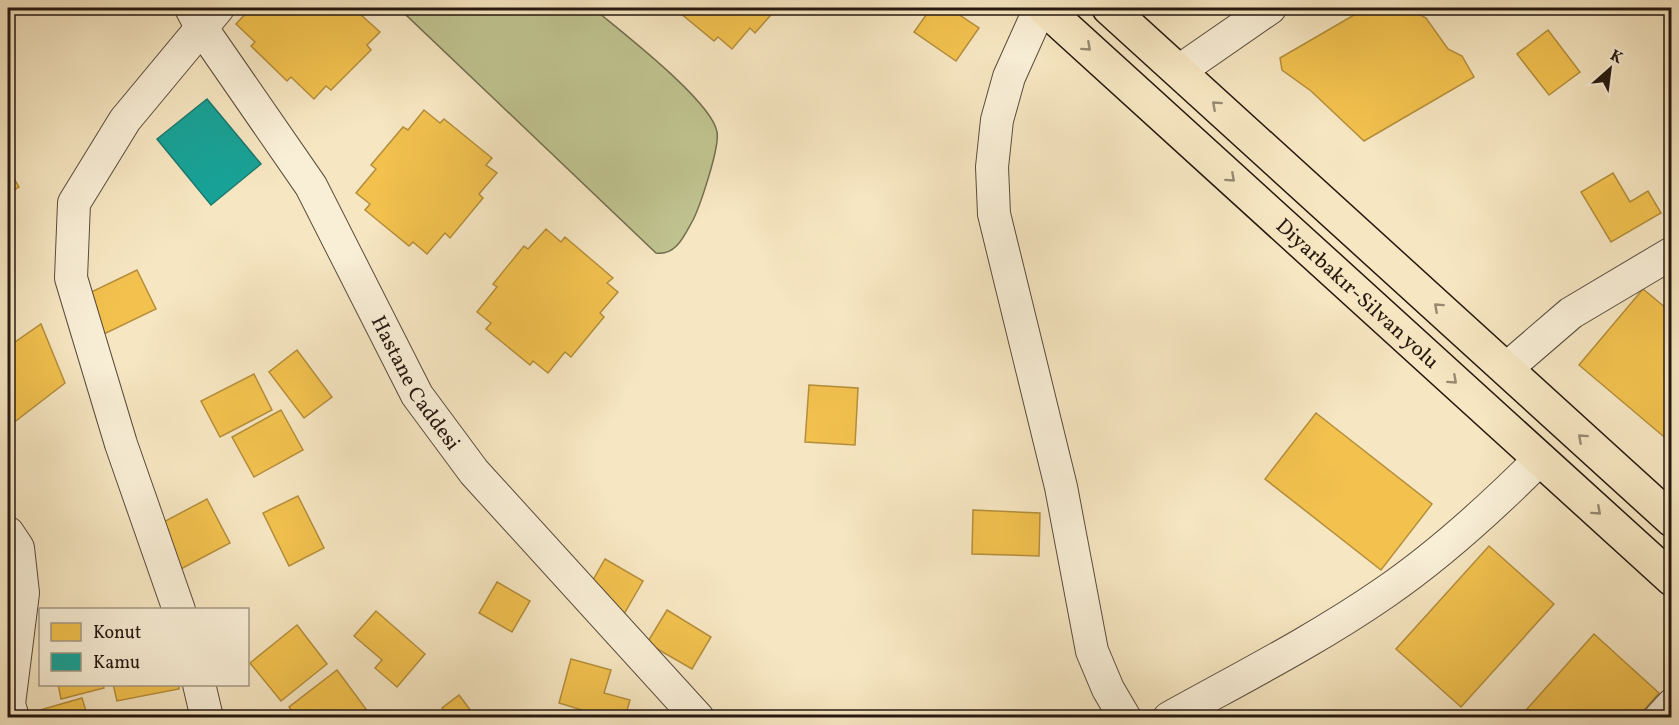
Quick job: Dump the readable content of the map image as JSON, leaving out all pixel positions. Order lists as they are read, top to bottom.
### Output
{
  "streets": {
    "highway": ["Diyarbakır-Silvan yolu"],
    "street": ["Hastane Caddesi"]
  },
  "legend": ["Konut", "Kamu"],
  "north": "top right"
}
